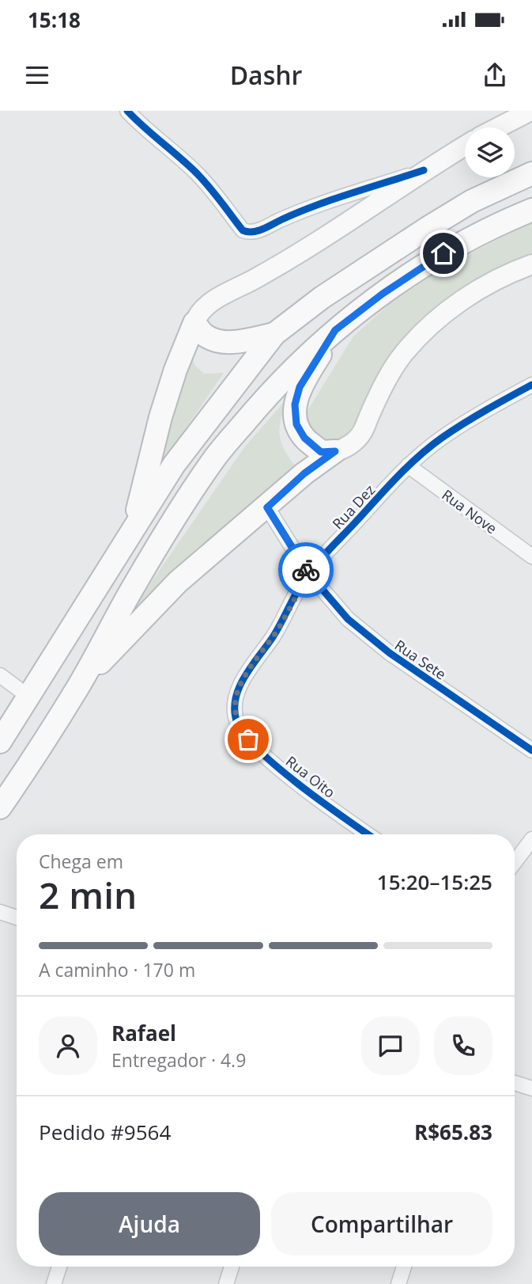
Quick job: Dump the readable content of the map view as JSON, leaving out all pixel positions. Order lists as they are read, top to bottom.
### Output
{
  "streets": {
    "street": [
      "Rua Dez",
      "Rua Nove",
      "Rua Sete",
      "Rua Oito"
    ]
  },
  "crossings": [
    ["Rua Dez", "Rua Nove"],
    ["Rua Dez", "Rua Sete"],
    ["Rua Dez", "Rua Oito"]
  ],
  "page": {
    "status": "15:18",
    "header": "Dashr",
    "heading": ["2 min", "Chega em", "15:20–15:25"],
    "panel": [
      "Rafael",
      "Entregador · 4.9",
      "Pedido #9564",
      "R$65.83"
    ],
    "bar": "A caminho · 170 m",
    "buttons": ["Ajuda", "Compartilhar"]
  }
}
